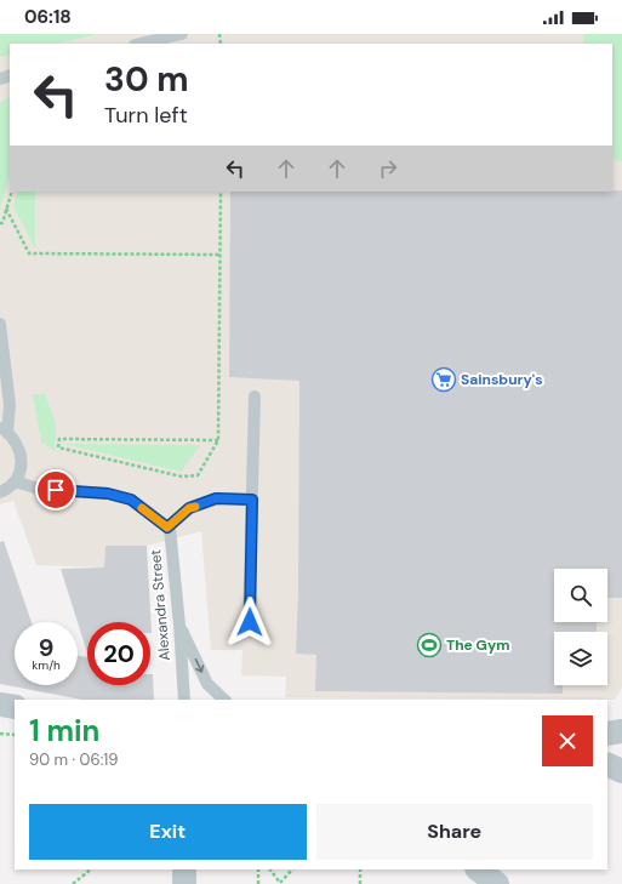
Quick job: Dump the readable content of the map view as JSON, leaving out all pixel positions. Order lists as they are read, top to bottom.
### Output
{
  "streets": {
    "lane": ["Alexandra Street"]
  },
  "places": {
    "supermarket": ["Sainsbury's"],
    "sports": ["The Gym"]
  },
  "page": {
    "status": "06:18",
    "turn": ["30 m", "Turn left"],
    "speed": "9 km/h",
    "limit": "20",
    "heading": ["1 min", "90 m · 06:19"],
    "buttons": ["Exit", "Share"]
  }
}
